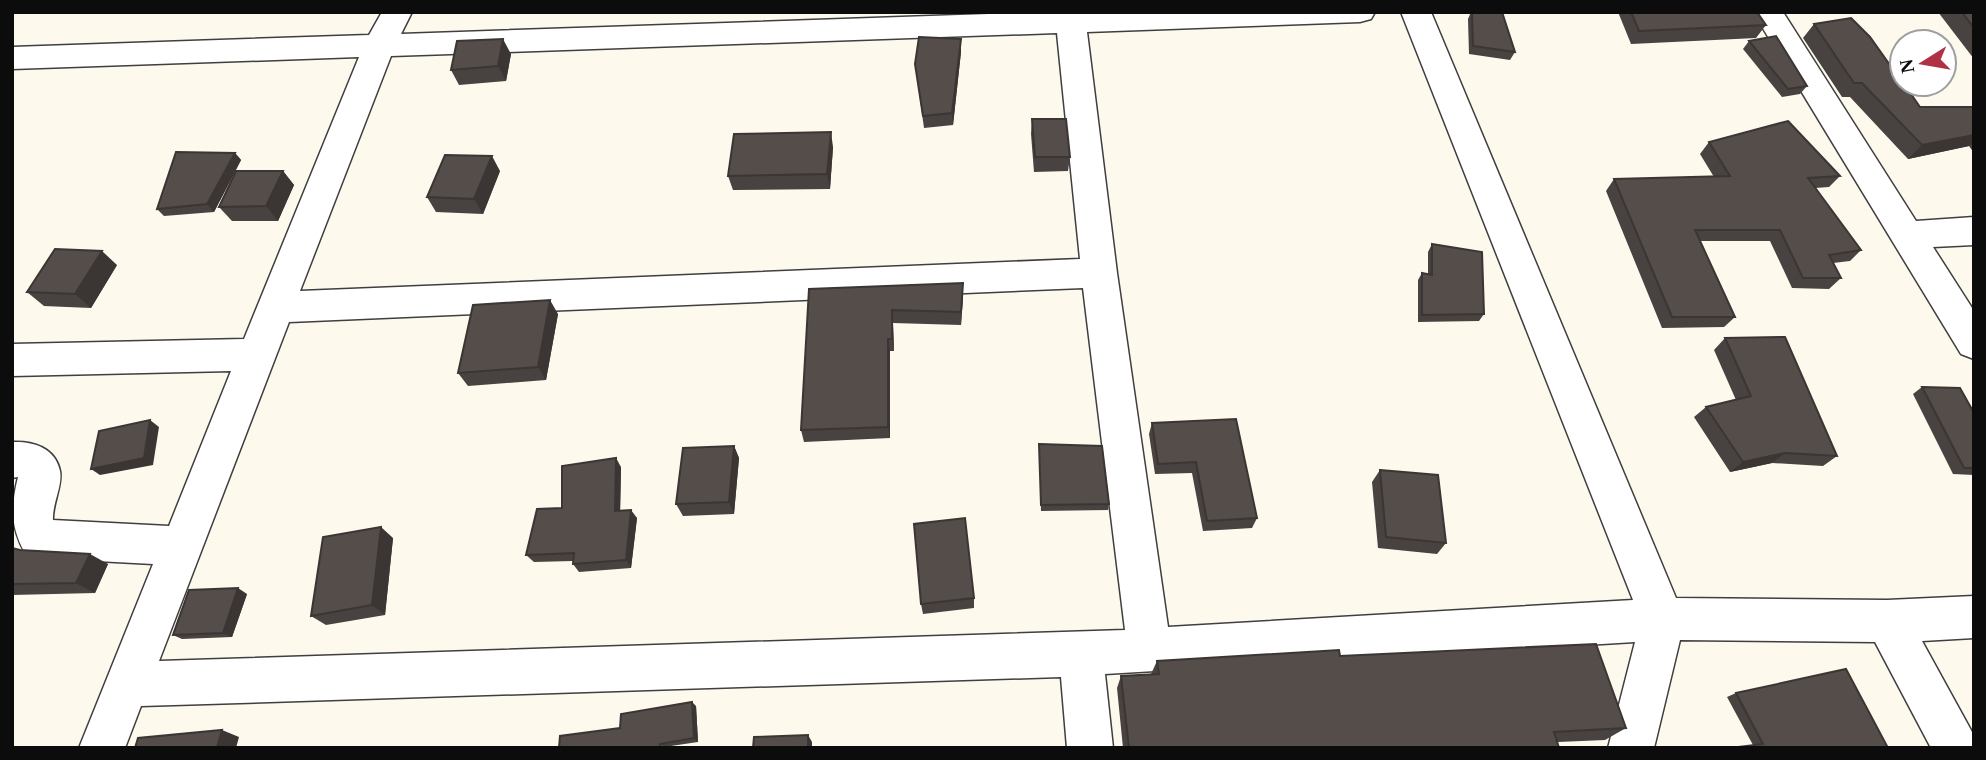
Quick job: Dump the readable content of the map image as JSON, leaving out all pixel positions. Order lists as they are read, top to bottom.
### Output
{
  "north": "left"
}
